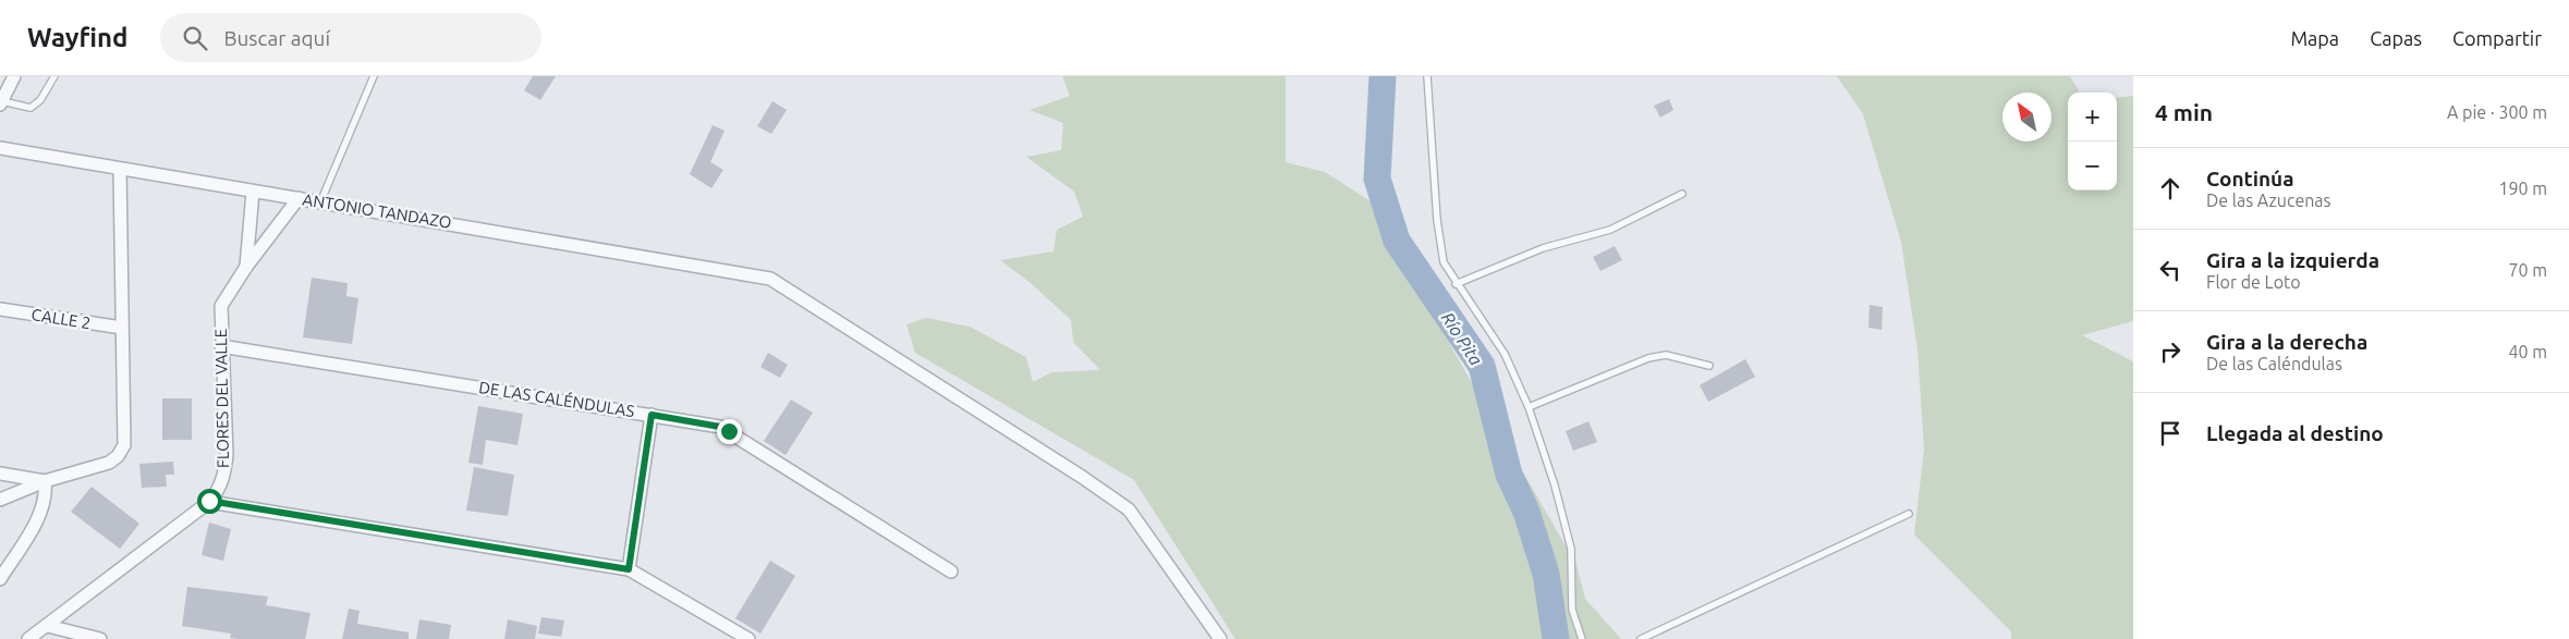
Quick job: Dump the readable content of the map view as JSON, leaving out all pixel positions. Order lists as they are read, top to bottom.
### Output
{
  "streets": {
    "street": [
      "ANTONIO TANDAZO",
      "CALLE 2",
      "FLORES DEL VALLE",
      "DE LAS CALÉNDULAS"
    ]
  },
  "crossings": [
    ["ANTONIO TANDAZO", "FLORES DEL VALLE"],
    ["FLORES DEL VALLE", "DE LAS CALÉNDULAS"]
  ],
  "water": ["Río Pita"],
  "north": "top left",
  "page": {
    "header": "Wayfind",
    "search": "Buscar aquí",
    "nav": ["Mapa", "Capas", "Compartir"],
    "heading": ["4 min", "A pie · 300 m"],
    "map_buttons": ["+", "−"],
    "list": [
      ["Continúa", "De las Azucenas", "190 m"],
      ["Gira a la izquierda", "Flor de Loto", "70 m"],
      ["Gira a la derecha", "De las Caléndulas", "40 m"],
      "Llegada al destino"
    ]
  }
}
